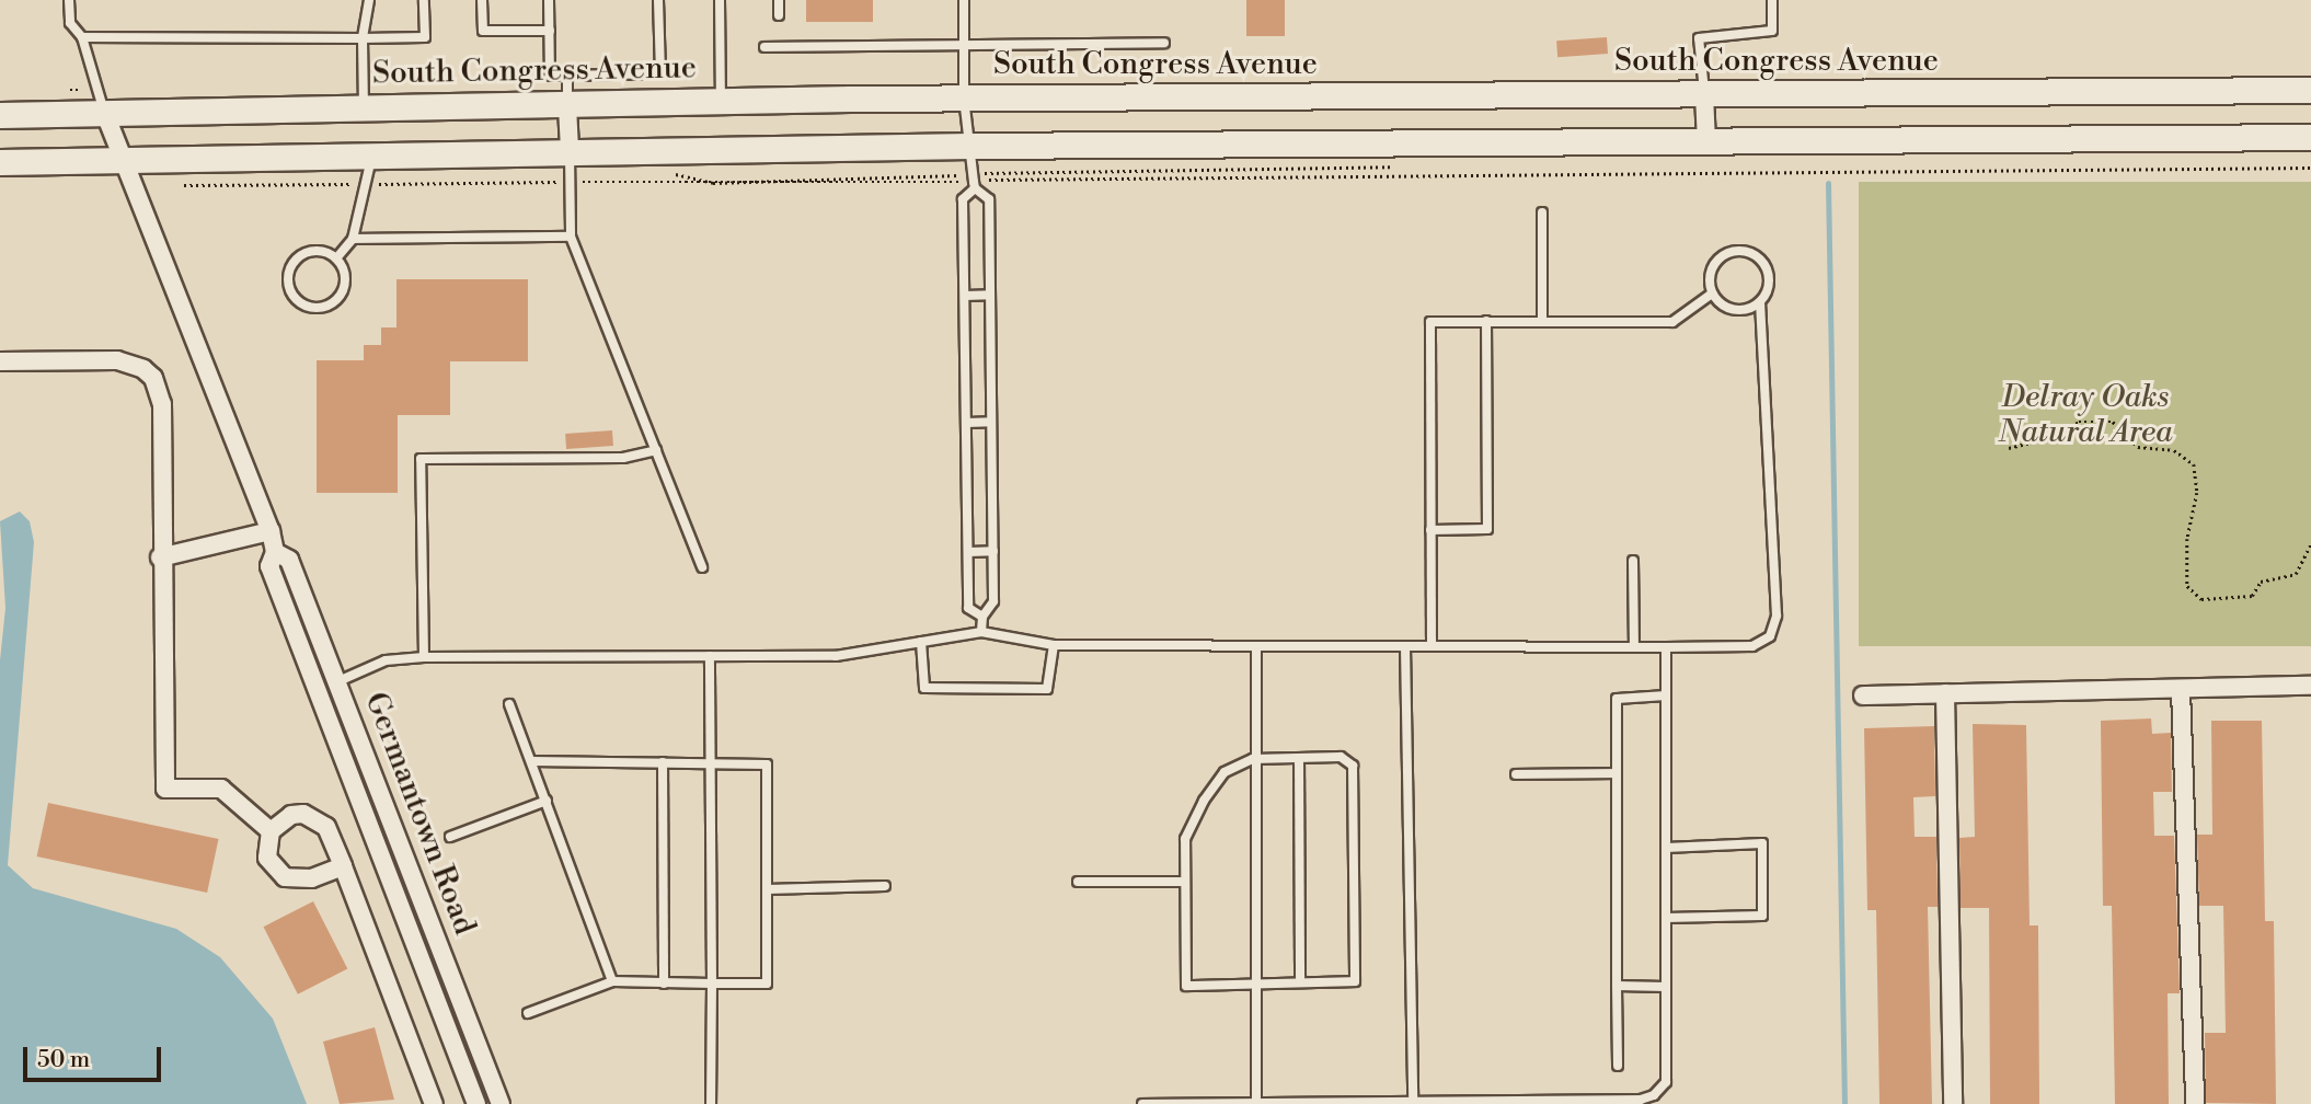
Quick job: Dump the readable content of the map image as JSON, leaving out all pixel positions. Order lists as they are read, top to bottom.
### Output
{
  "streets": {
    "main road": ["South Congress Avenue"],
    "street": ["Germantown Road"]
  },
  "crossings": [
    ["South Congress Avenue", "Germantown Road"]
  ],
  "parks": ["Delray Oaks Natural Area"],
  "scale_bar": "50 m"
}
